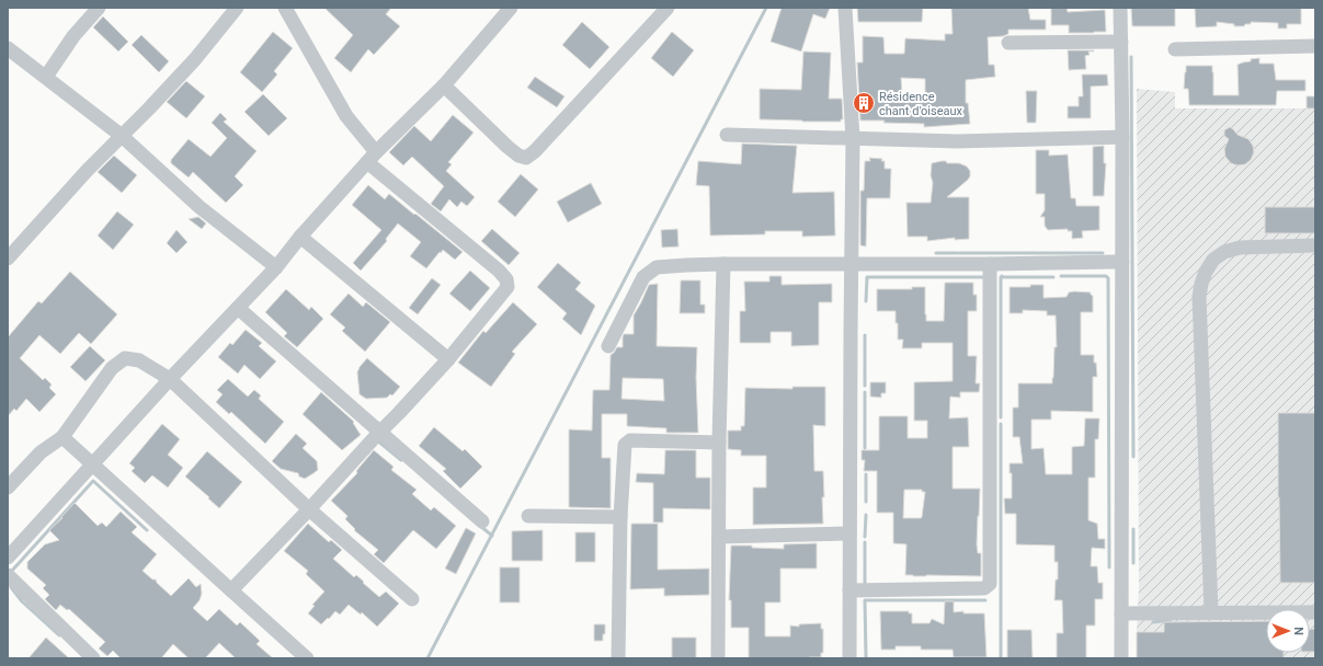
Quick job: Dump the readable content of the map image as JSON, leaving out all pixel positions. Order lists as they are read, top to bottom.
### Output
{
  "places": {
    "building": ["Résidence chant d'oiseaux"]
  },
  "north": "right"
}
